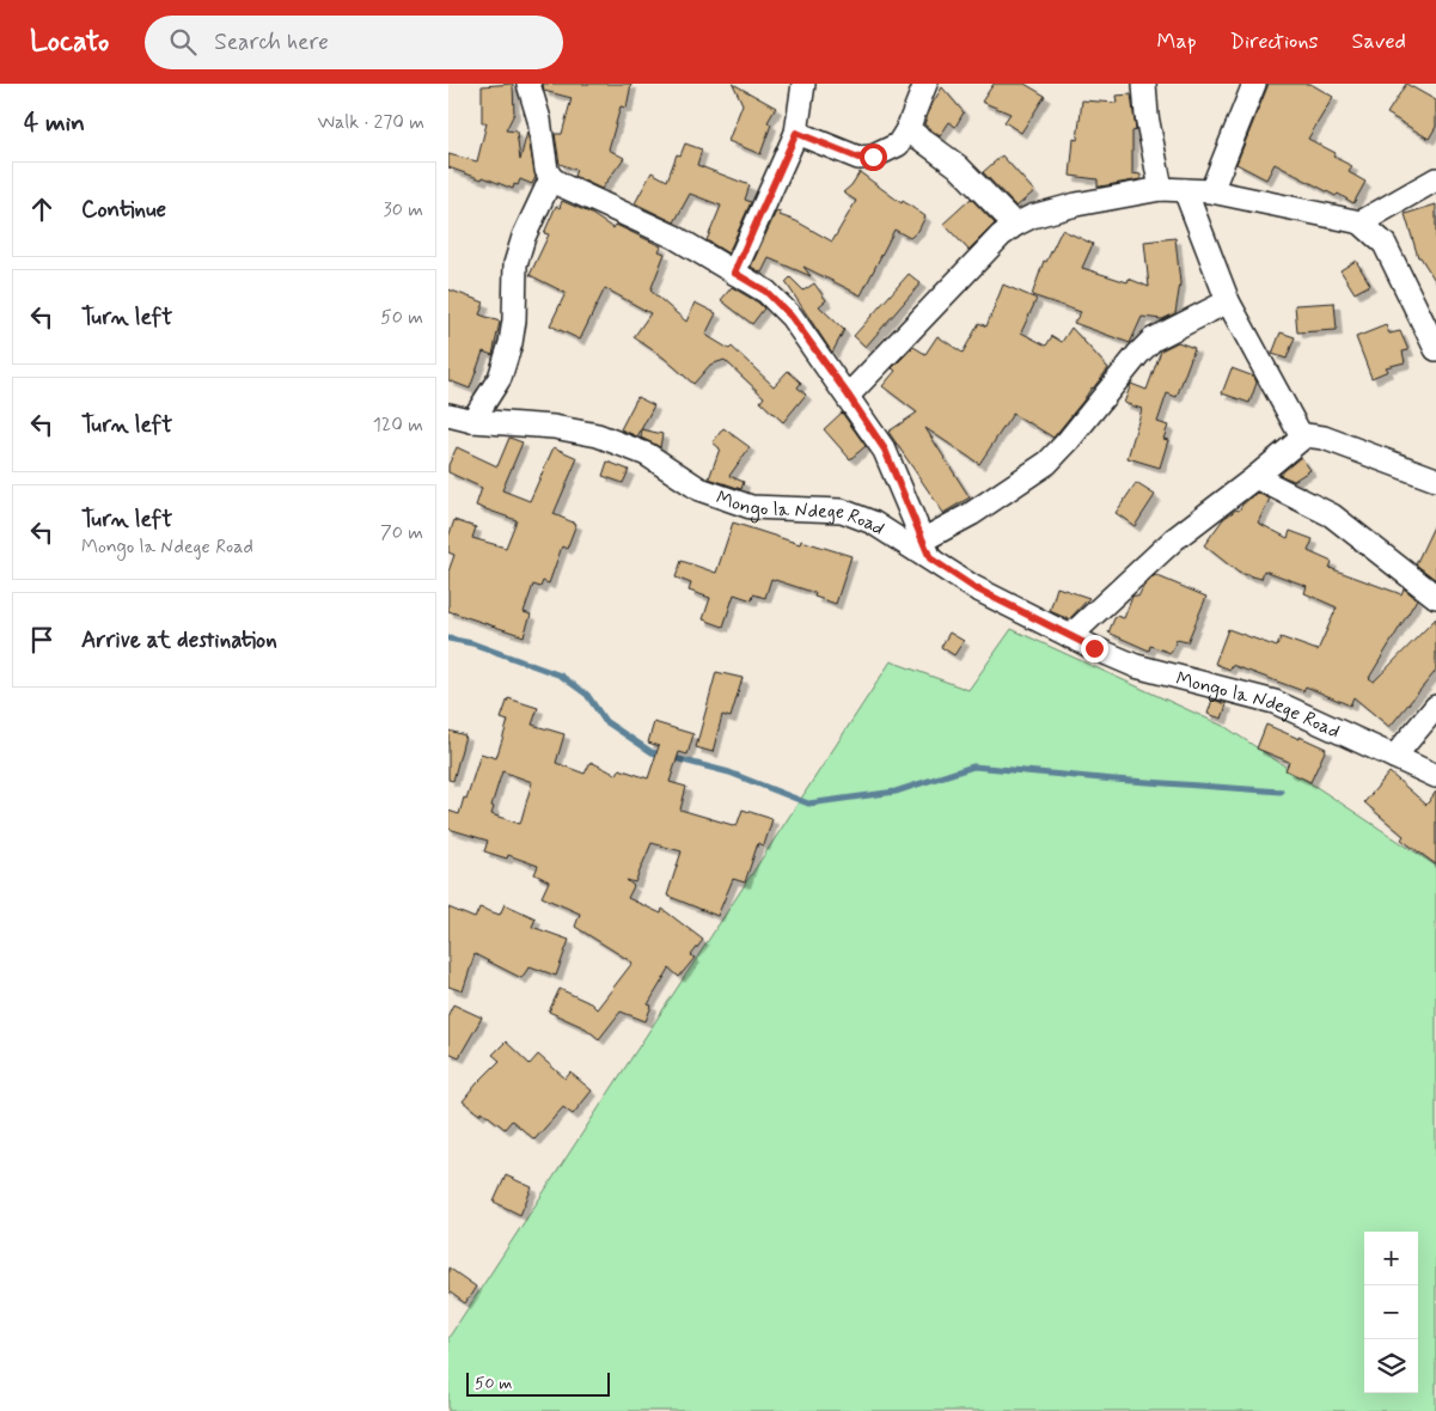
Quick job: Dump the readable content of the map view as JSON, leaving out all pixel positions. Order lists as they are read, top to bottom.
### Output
{
  "streets": {
    "street": ["Mongo la Ndege Road"]
  },
  "scale_bar": "50 m",
  "page": {
    "header": "Locato",
    "search": "Search here",
    "nav": ["Map", "Directions", "Saved"],
    "heading": ["4 min", "Walk · 270 m"],
    "list": [
      ["Continue", "30 m"],
      ["Turn left", "50 m"],
      ["Turn left", "120 m"],
      ["Turn left", "Mongo la Ndege Road", "70 m"],
      "Arrive at destination"
    ],
    "map_buttons": ["+", "−"],
    "scale": "50 m"
  }
}
